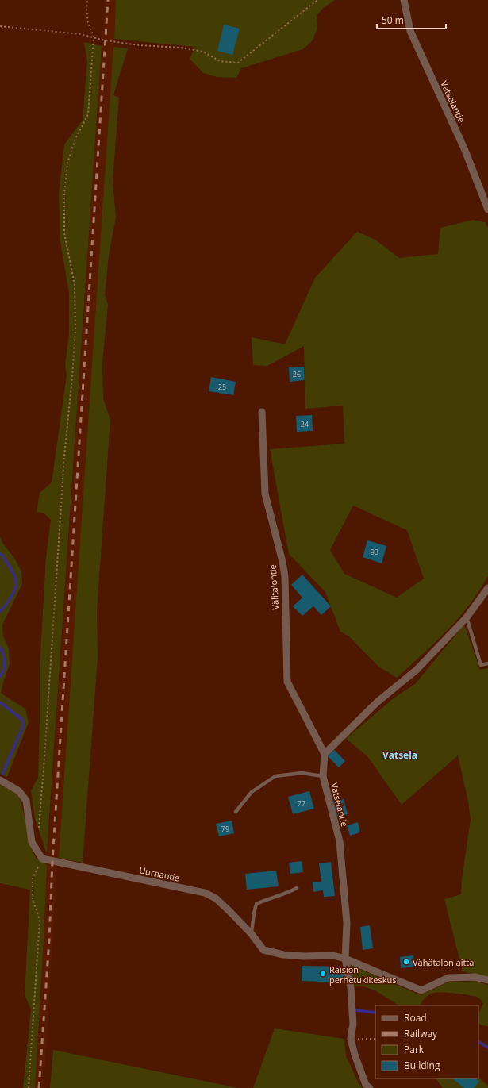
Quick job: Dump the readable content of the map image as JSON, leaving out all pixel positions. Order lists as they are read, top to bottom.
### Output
{
  "streets": {
    "street": ["Vatselantie", "Välitalontie", "Uurnantie"]
  },
  "crossings": [
    ["Vatselantie", "Välitalontie"],
    ["Vatselantie", "Uurnantie"]
  ],
  "districts": ["Vatsela"],
  "places": ["Vähätalon aitta", "Raision perhetukikeskus"],
  "house_numbers": [
    "26",
    "25",
    "24",
    "93",
    "77",
    "79"
  ],
  "legend": [
    "Road",
    "Railway",
    "Park",
    "Building"
  ],
  "scale_bar": "50 m"
}
